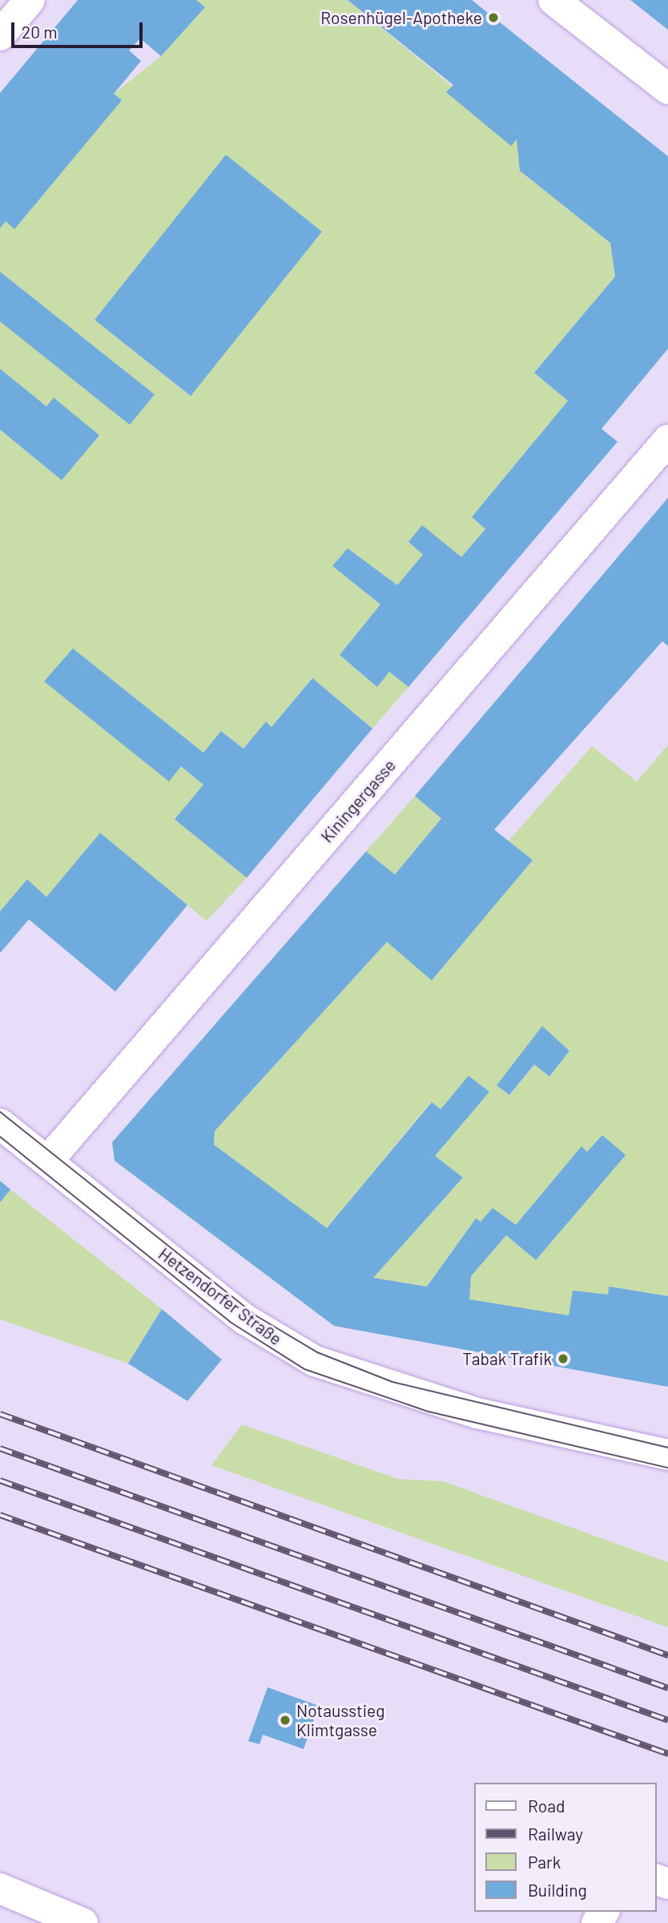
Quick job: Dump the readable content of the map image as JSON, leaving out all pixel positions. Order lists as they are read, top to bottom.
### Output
{
  "streets": {
    "street": ["Kiningergasse", "Hetzendorfer Straße"]
  },
  "crossings": [
    ["Kiningergasse", "Hetzendorfer Straße"]
  ],
  "places": ["Rosenhügel-Apotheke", "Tabak Trafik", "Notausstieg Klimtgasse"],
  "legend": [
    "Road",
    "Railway",
    "Park",
    "Building"
  ],
  "scale_bar": "20 m"
}
